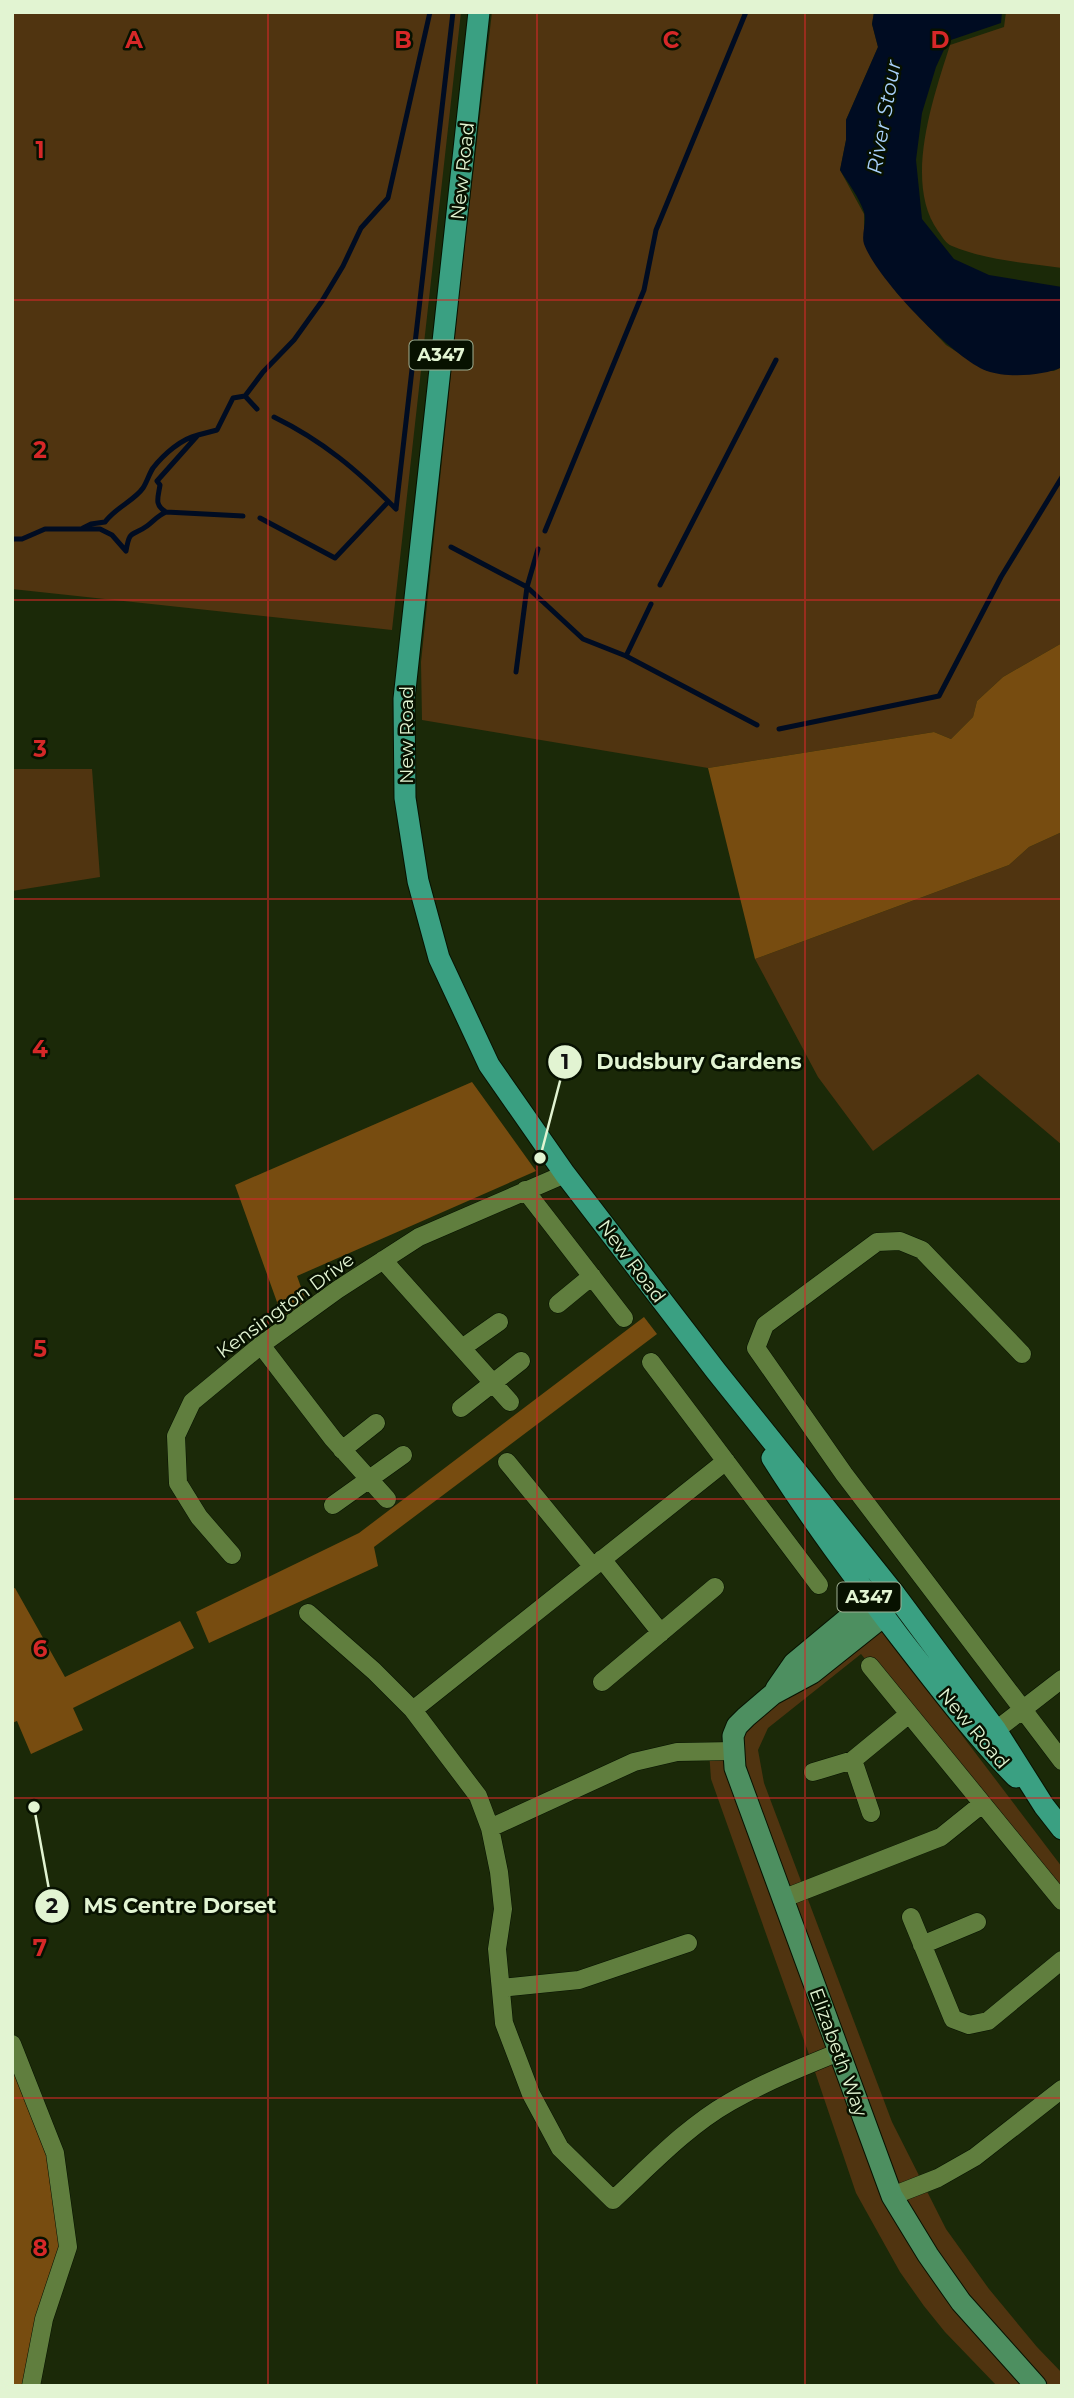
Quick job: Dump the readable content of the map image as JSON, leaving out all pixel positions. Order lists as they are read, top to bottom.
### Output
{
  "streets": {
    "main road": ["New Road", "A347"],
    "street": ["Kensington Drive", "Elizabeth Way"]
  },
  "crossings": [
    ["New Road", "Kensington Drive"],
    ["New Road", "Elizabeth Way"]
  ],
  "water": ["River Stour"],
  "places": ["Dudsbury Gardens", "MS Centre Dorset"],
  "grid": {
    "columns": [
      "A",
      "B",
      "C",
      "D"
    ],
    "rows": [
      "1",
      "2",
      "3",
      "4",
      "5",
      "6",
      "7",
      "8"
    ]
  }
}
